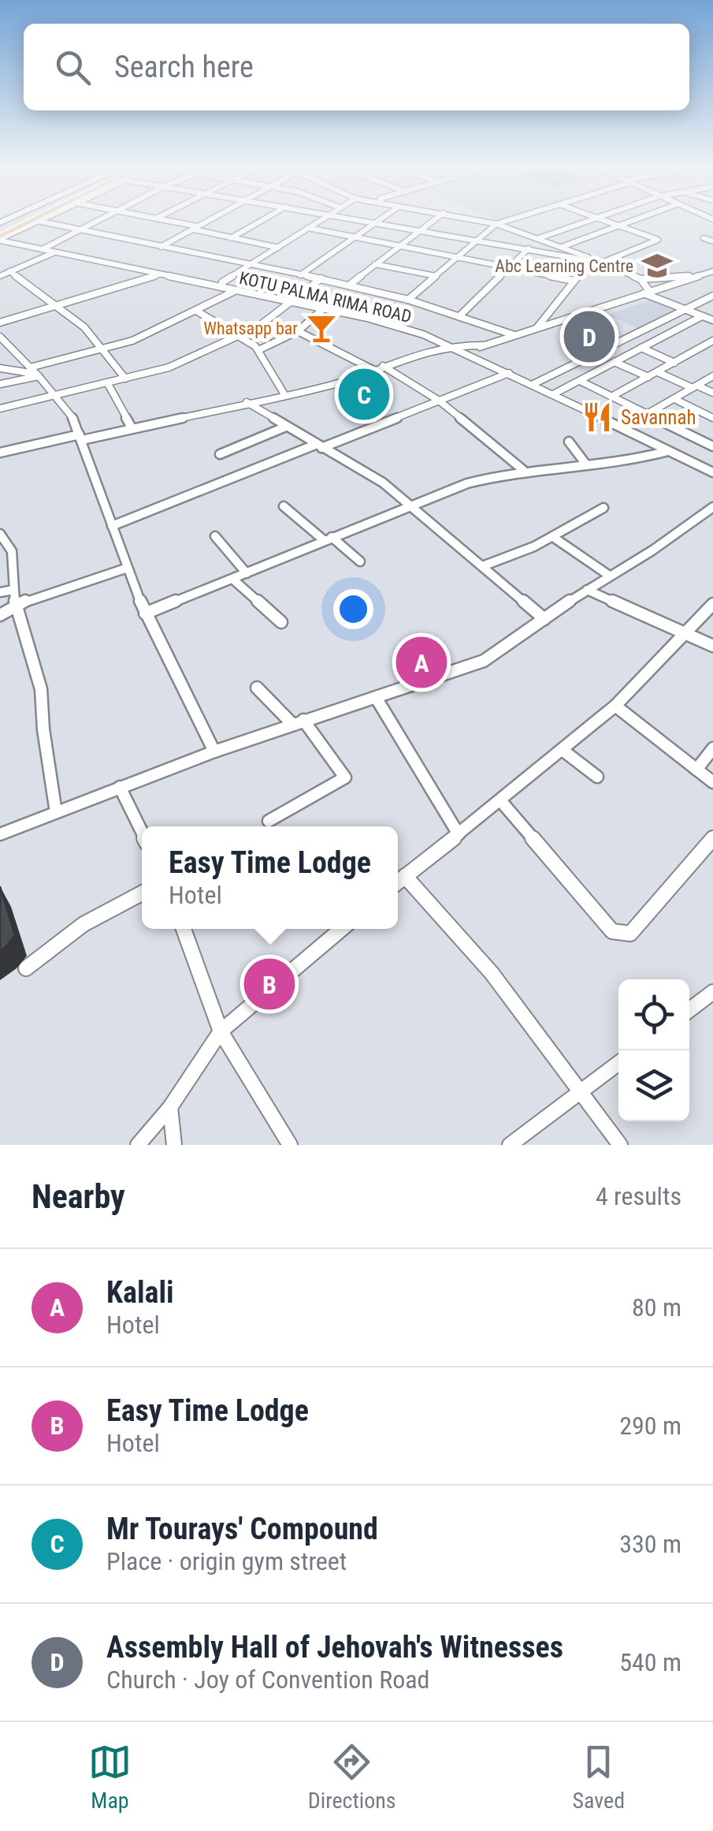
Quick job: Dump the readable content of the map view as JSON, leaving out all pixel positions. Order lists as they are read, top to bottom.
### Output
{
  "streets": {
    "street": ["KOTU PALMA RIMA ROAD"]
  },
  "places": {
    "school or university": ["Abc Learning Centre"],
    "bar": ["Whatsapp bar"],
    "restaurant": ["Savannah"]
  },
  "page": {
    "search": "Search here",
    "pins": [
      "D",
      "C",
      "A",
      "B"
    ],
    "popup": ["Easy Time Lodge", "Hotel"],
    "heading": ["Nearby", "4 results"],
    "list": [
      {
        "mark": "A",
        "name": "Kalali",
        "note": "Hotel",
        "value": "80 m"
      },
      {
        "mark": "B",
        "name": "Easy Time Lodge",
        "note": "Hotel",
        "value": "290 m"
      },
      {
        "mark": "C",
        "name": "Mr Tourays' Compound",
        "note": "Place · origin gym street",
        "value": "330 m"
      },
      {
        "mark": "D",
        "name": "Assembly Hall of Jehovah's Witnesses",
        "note": "Church · Joy of Convention Road",
        "value": "540 m"
      }
    ],
    "nav": ["Map", "Directions", "Saved"]
  }
}
